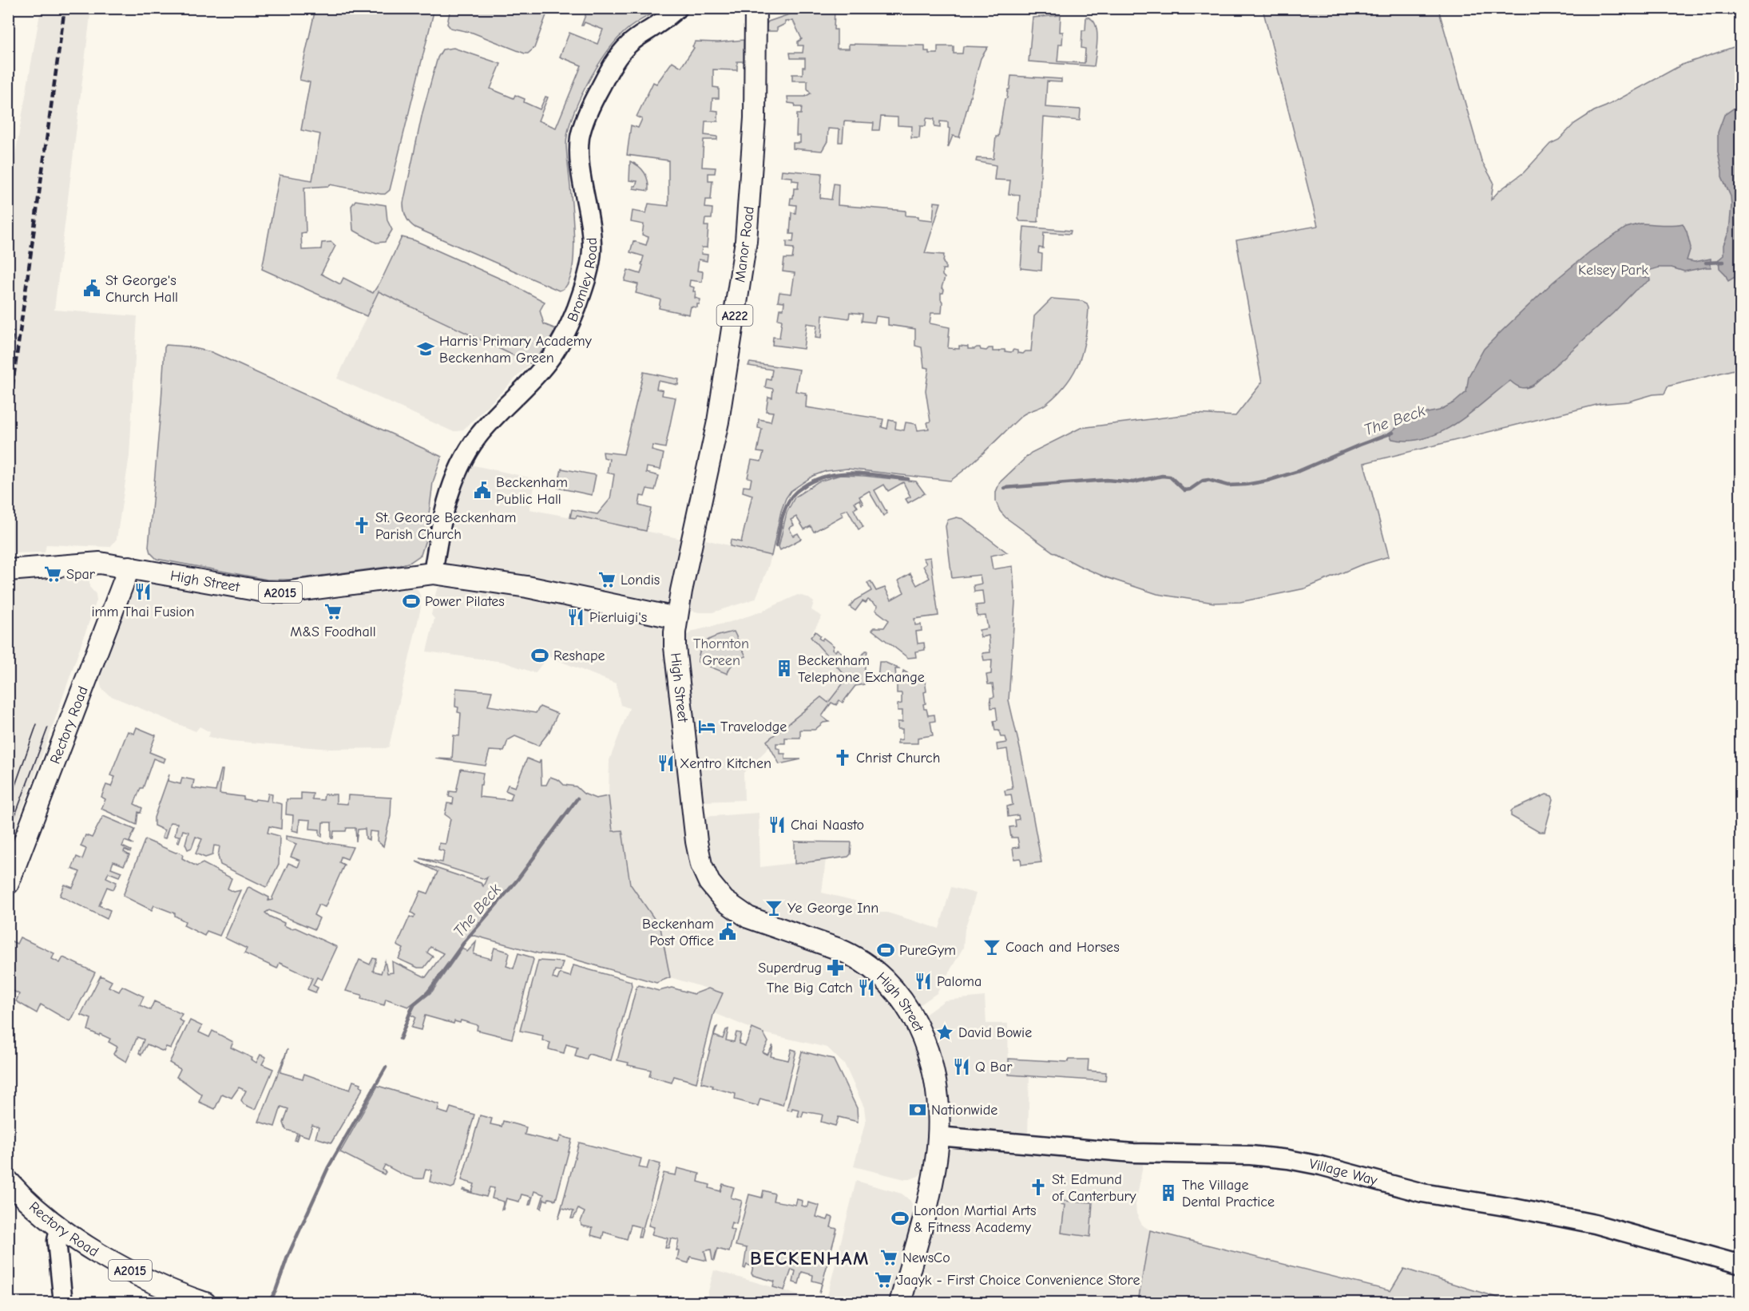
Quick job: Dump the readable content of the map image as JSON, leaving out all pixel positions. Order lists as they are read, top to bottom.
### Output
{
  "streets": {
    "main road": [
      "Manor Road",
      "A222",
      "High Street",
      "A2015",
      "Rectory Road"
    ],
    "street": ["Bromley Road", "Village Way"]
  },
  "crossings": [
    ["Manor Road", "High Street"],
    ["Bromley Road", "High Street"],
    ["High Street", "Rectory Road"],
    ["High Street", "Village Way"]
  ],
  "districts": ["BECKENHAM"],
  "water": ["The Beck"],
  "parks": ["Kelsey Park", "Thornton Green"],
  "places": {
    "public building": ["St George's Church Hall", "Beckenham Public Hall", "Beckenham Post Office"],
    "school or university": ["Harris Primary Academy Beckenham Green"],
    "church": ["St. George Beckenham Parish Church", "Christ Church", "St. Edmund of Canterbury"],
    "supermarket": [
      "Spar",
      "Londis",
      "M&S Foodhall",
      "NewsCo",
      "Jaayk - First Choice Convenience Store"
    ],
    "restaurant": [
      "imm Thai Fusion",
      "Pierluigi's",
      "Xentro Kitchen",
      "Chai Naasto",
      "Paloma",
      "The Big Catch",
      "Q Bar"
    ],
    "sports": [
      "Power Pilates",
      "Reshape",
      "PureGym",
      "London Martial Arts & Fitness Academy"
    ],
    "building": ["Beckenham Telephone Exchange", "The Village Dental Practice"],
    "hotel": ["Travelodge"],
    "bar": ["Ye George Inn", "Coach and Horses"],
    "pharmacy": ["Superdrug"],
    "place": ["David Bowie"],
    "bank": ["Nationwide"]
  }
}
